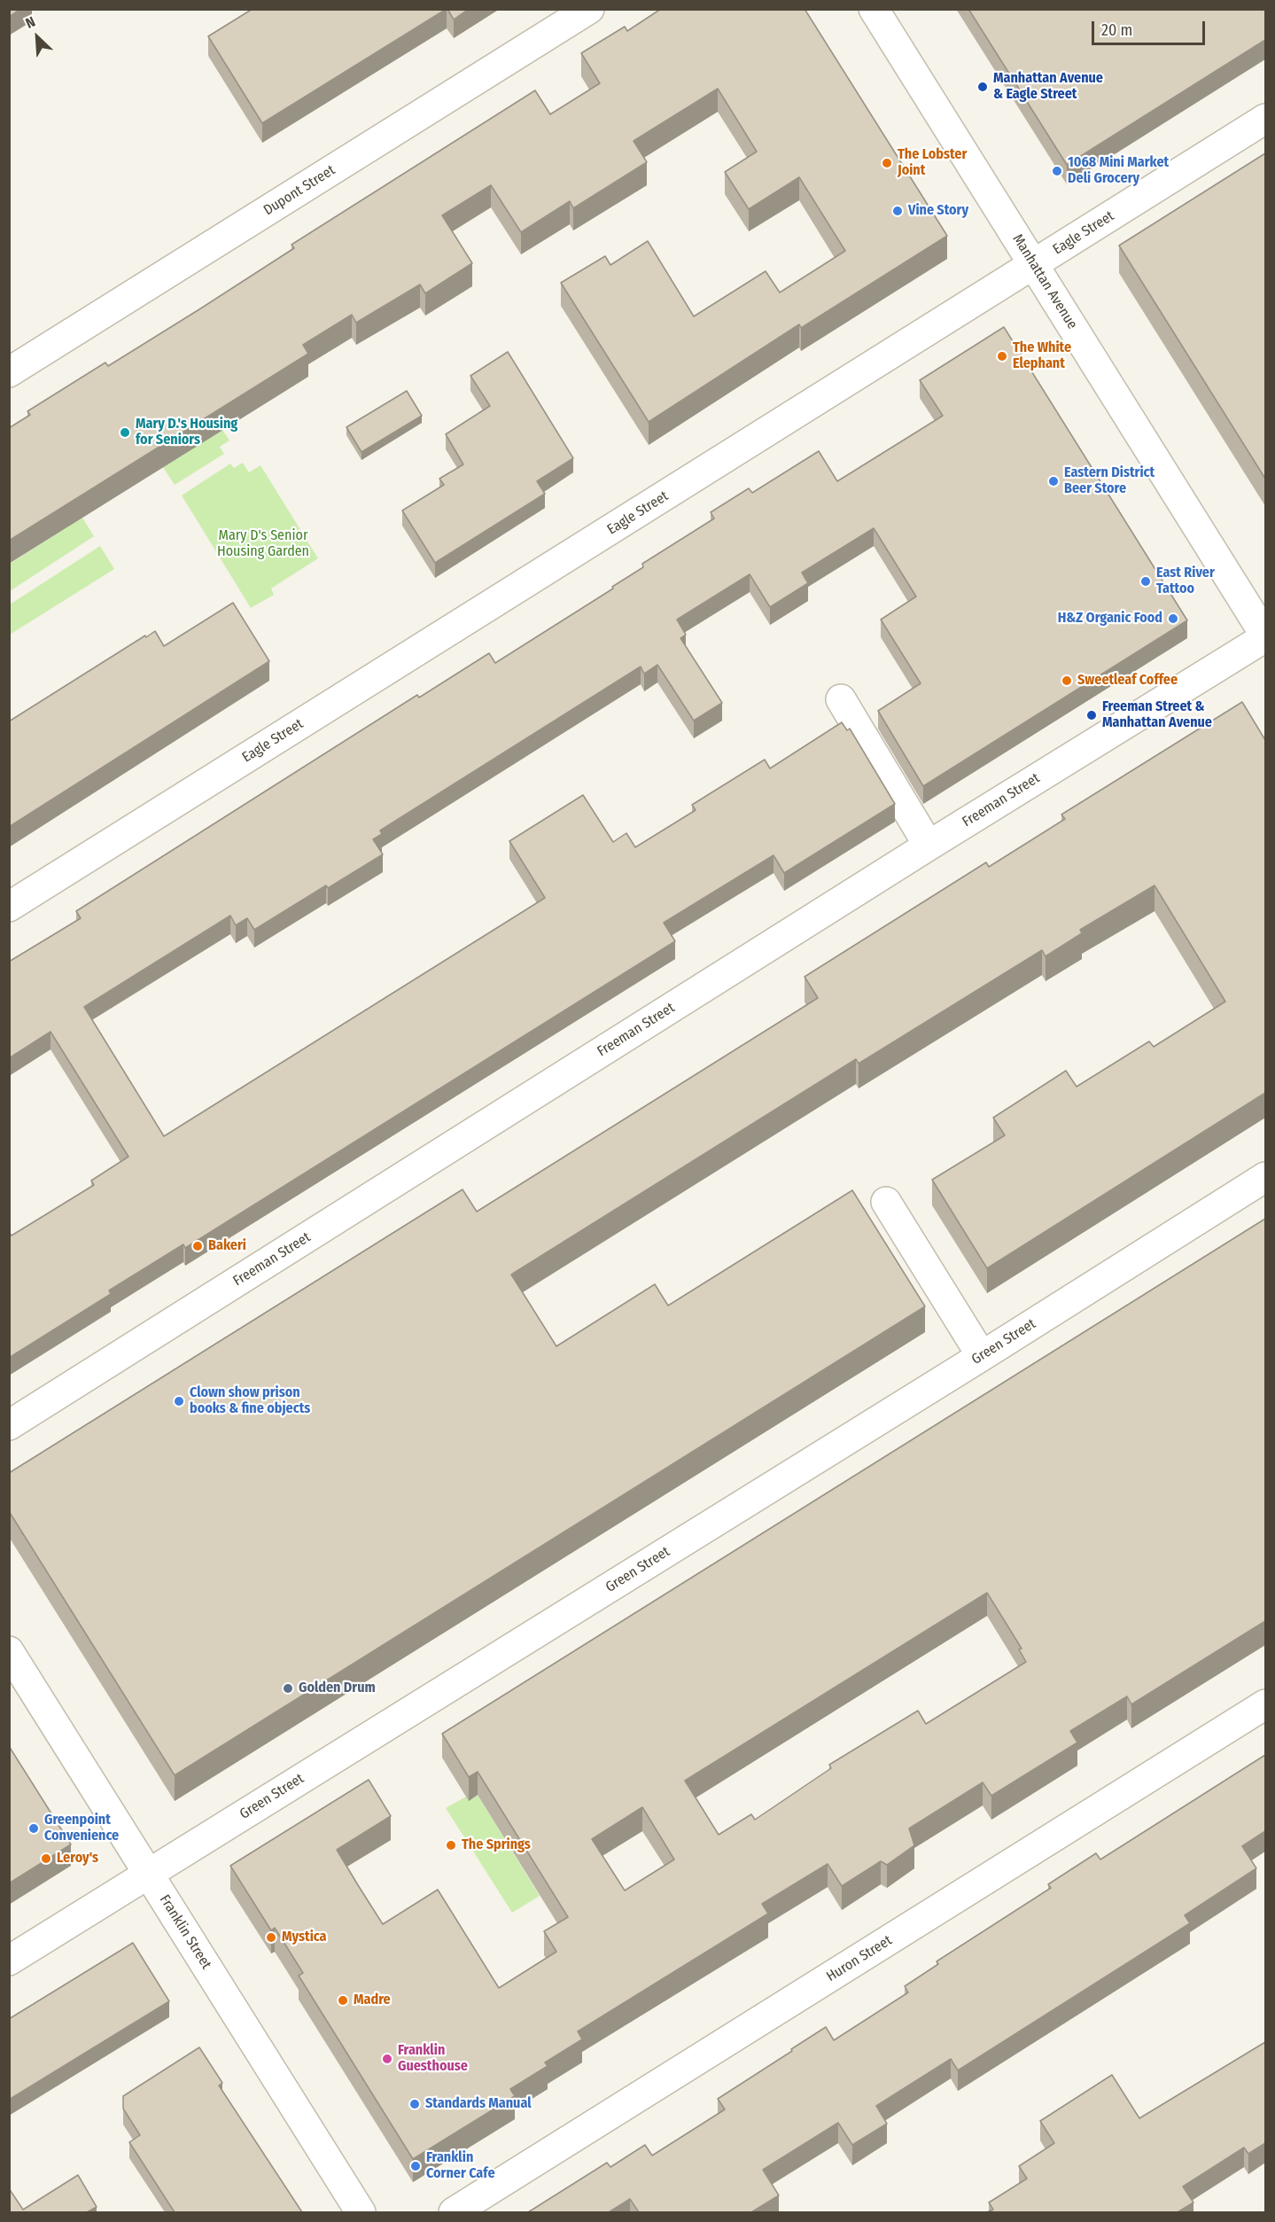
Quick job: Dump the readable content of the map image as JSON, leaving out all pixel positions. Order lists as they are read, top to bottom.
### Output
{
  "streets": {
    "street": [
      "Dupont Street",
      "Eagle Street",
      "Manhattan Avenue",
      "Freeman Street",
      "Green Street",
      "Franklin Street",
      "Huron Street"
    ]
  },
  "crossings": [
    ["Eagle Street", "Manhattan Avenue"],
    ["Manhattan Avenue", "Freeman Street"],
    ["Green Street", "Franklin Street"]
  ],
  "parks": ["Mary D's Senior Housing Garden"],
  "places": [
    "Manhattan Avenue & Eagle Street",
    "The Lobster Joint",
    "1068 Mini Market Deli Grocery",
    "Vine Story",
    "The White Elephant",
    "Mary D.'s Housing for Seniors",
    "Eastern District Beer Store",
    "East River Tattoo",
    "H&Z Organic Food",
    "Sweetleaf Coffee",
    "Freeman Street & Manhattan Avenue",
    "Bakeri",
    "Clown show prison books & fine objects",
    "Golden Drum",
    "Greenpoint Convenience",
    "The Springs",
    "Leroy's",
    "Mystica",
    "Madre",
    "Franklin Guesthouse",
    "Standards Manual",
    "Franklin Corner Cafe"
  ],
  "scale_bar": "20 m",
  "north": "top left"
}
